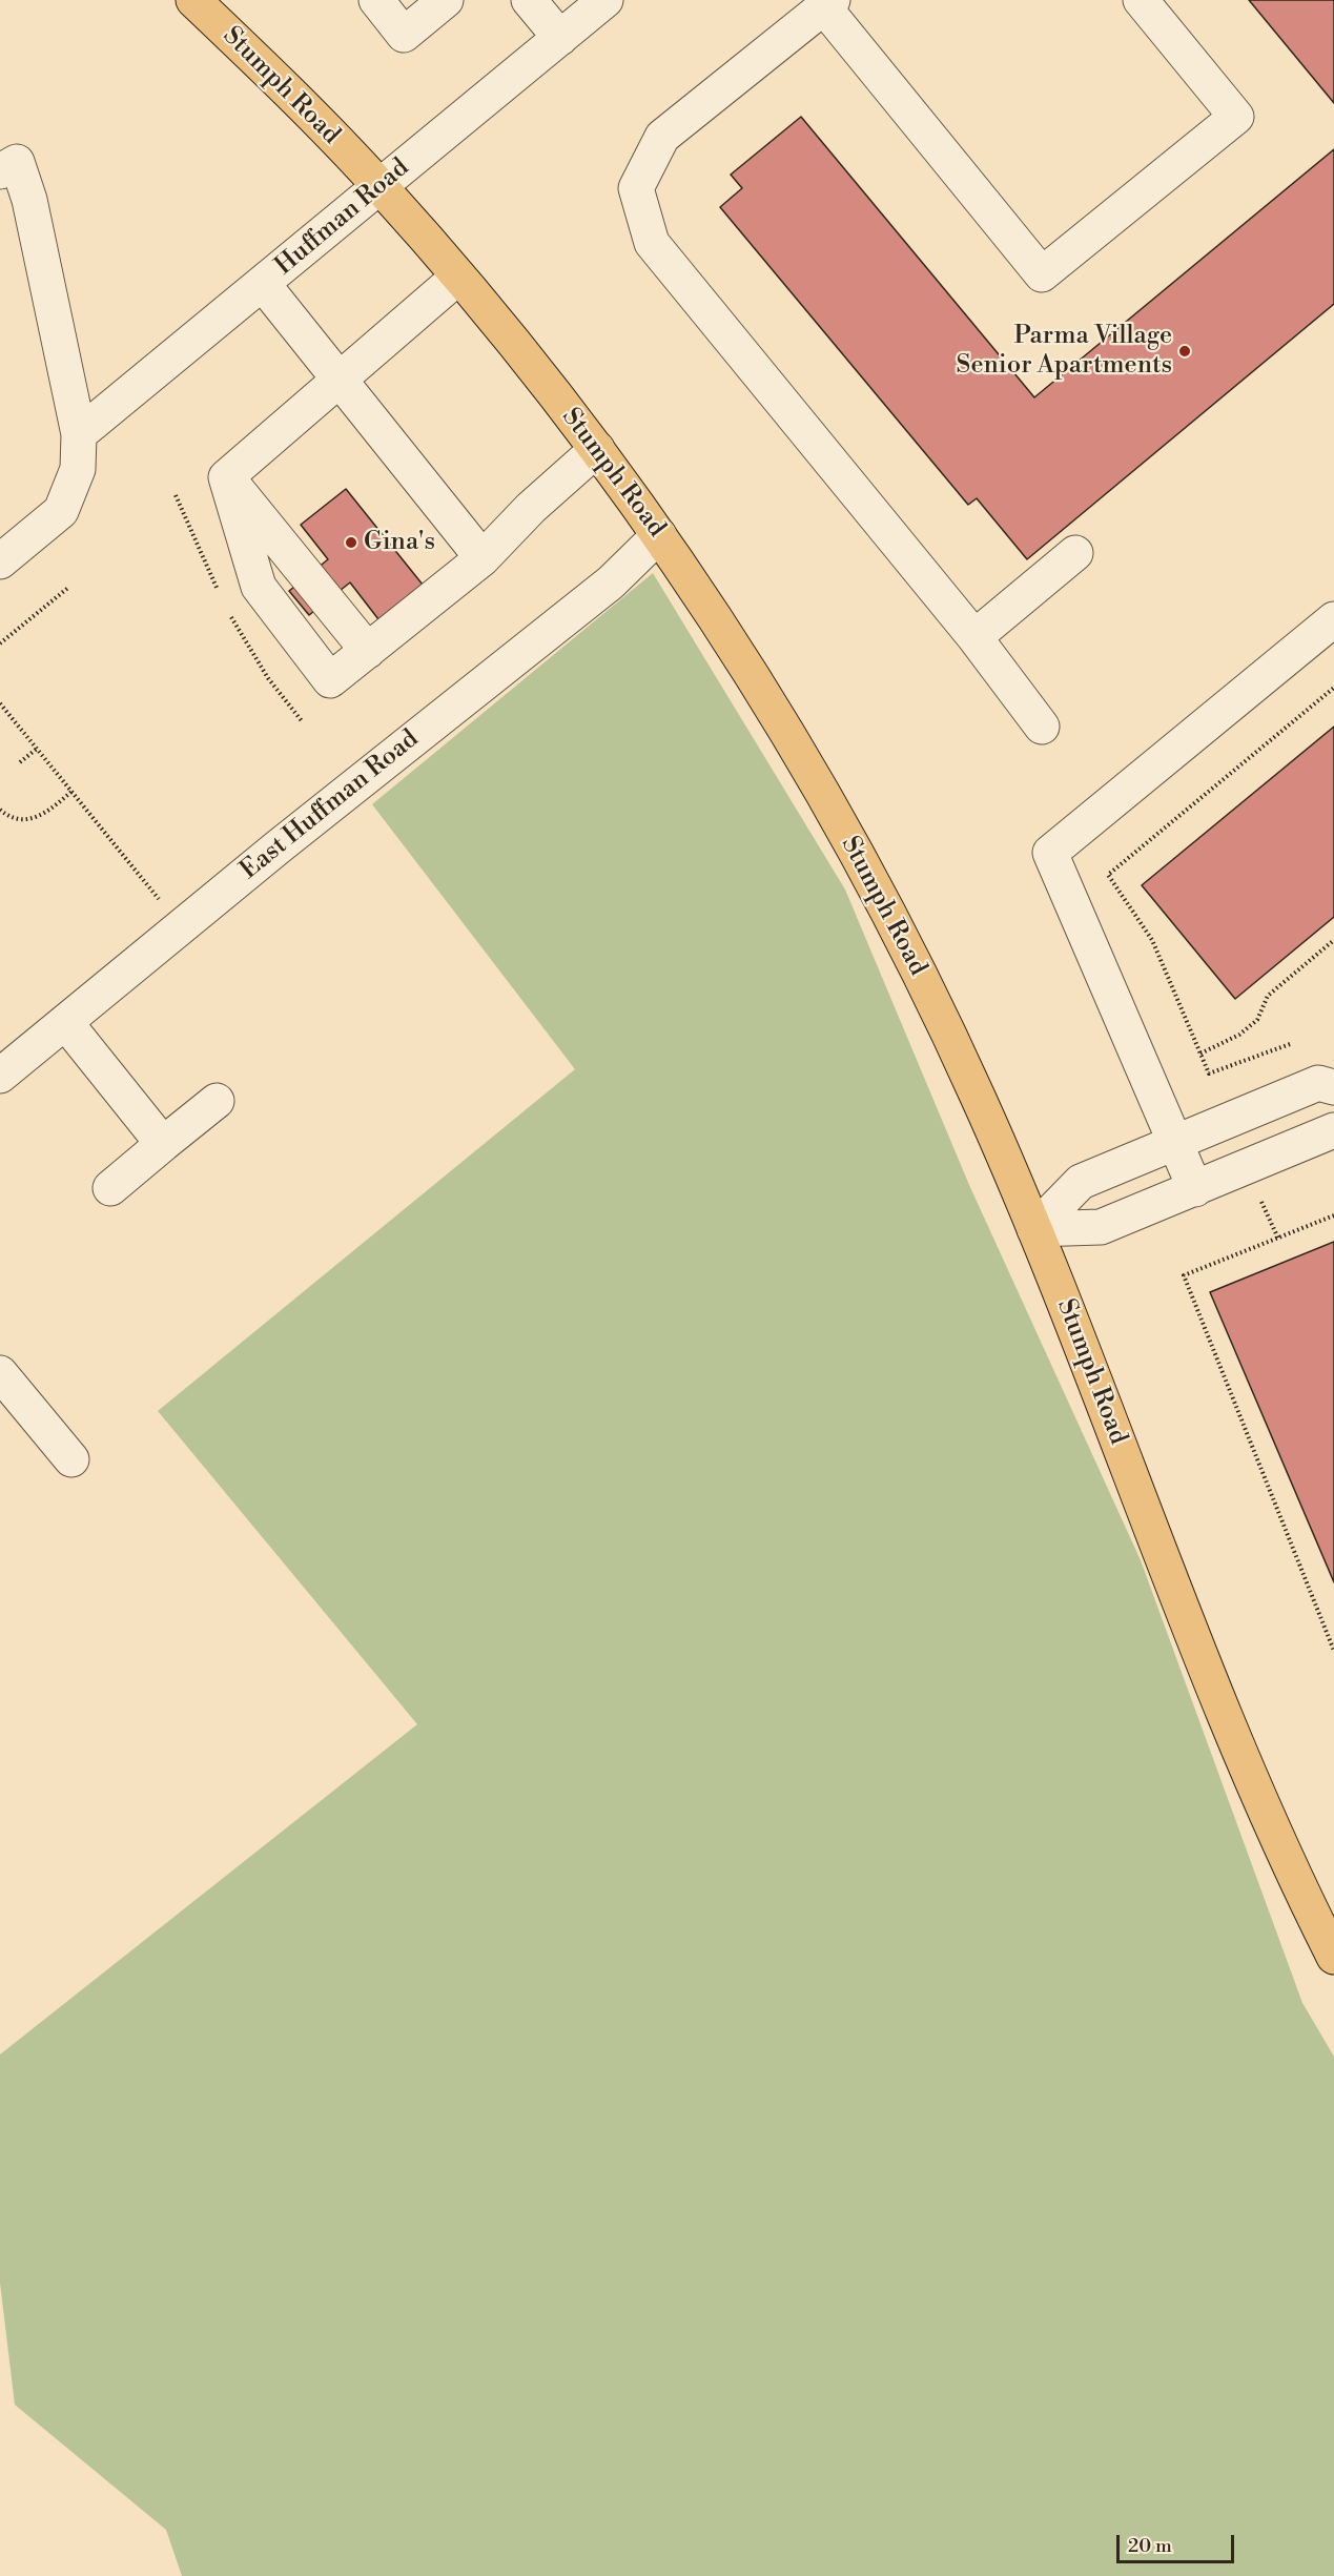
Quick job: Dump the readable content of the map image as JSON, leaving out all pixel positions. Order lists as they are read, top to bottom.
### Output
{
  "streets": {
    "main road": ["Stumph Road"],
    "street": ["Huffman Road", "East Huffman Road"]
  },
  "crossings": [
    ["Stumph Road", "Huffman Road"],
    ["Stumph Road", "East Huffman Road"]
  ],
  "places": ["Parma Village Senior Apartments", "Gina's"],
  "scale_bar": "20 m"
}
